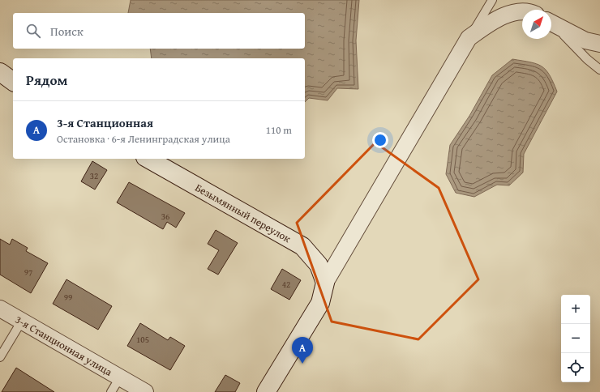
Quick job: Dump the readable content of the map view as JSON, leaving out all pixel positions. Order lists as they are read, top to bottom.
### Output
{
  "streets": {
    "street": ["Безымянный переулок", "3-я Станционная улица"]
  },
  "house_numbers": [
    "32",
    "36",
    "97",
    "42",
    "99",
    "105"
  ],
  "north": "top right",
  "page": {
    "search": "Поиск",
    "heading": "Рядом",
    "list": [
      {
        "mark": "A",
        "name": "3-я Станционная",
        "note": "Остановка · 6-я Ленинградская улица",
        "value": "110 m"
      }
    ],
    "map_buttons": ["+", "−"],
    "pins": "A"
  }
}
